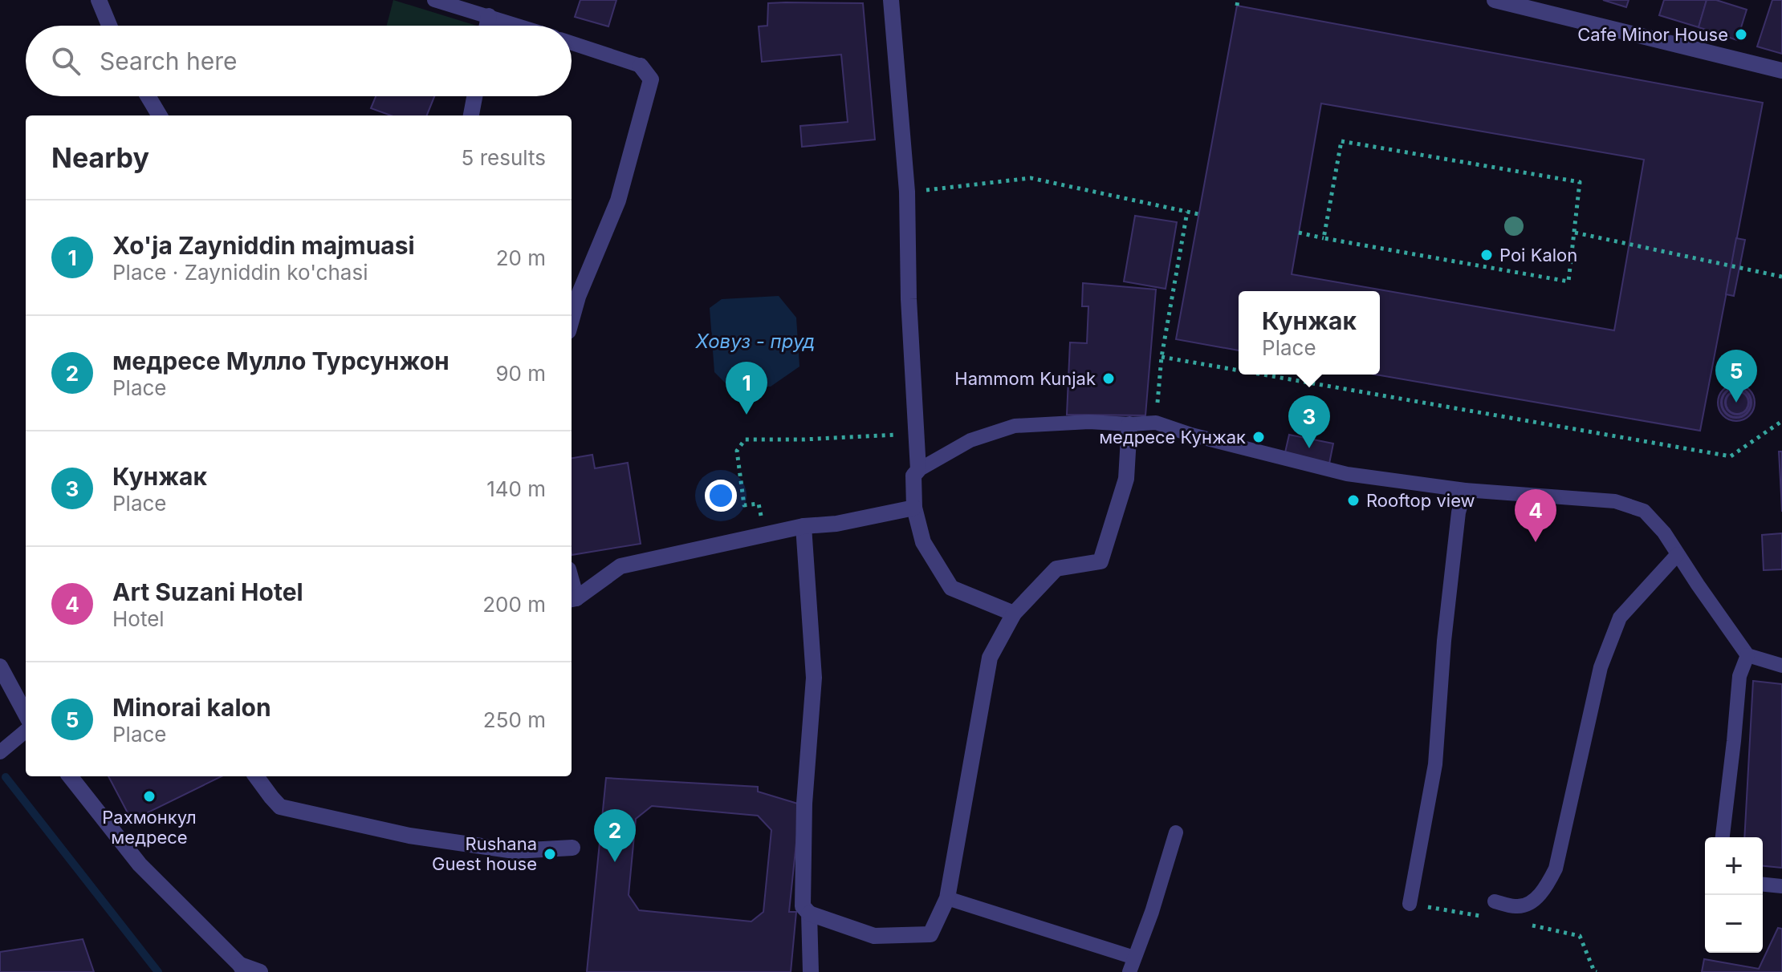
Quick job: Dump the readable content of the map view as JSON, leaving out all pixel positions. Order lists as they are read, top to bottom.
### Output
{
  "water": ["Ховуз - пруд"],
  "places": [
    "Cafe Minor House",
    "Poi Kalon",
    "Hammom Kunjak",
    "медресе Кунжак",
    "Rooftop view",
    "Рахмонкул медресе",
    "Rushana Guest house"
  ],
  "page": {
    "search": "Search here",
    "heading": ["Nearby", "5 results"],
    "list": [
      {
        "mark": "1",
        "name": "Xo'ja Zayniddin majmuasi",
        "note": "Place · Zayniddin ko'chasi",
        "value": "20 m"
      },
      {
        "mark": "2",
        "name": "медресе Мулло Турсунжон",
        "note": "Place",
        "value": "90 m"
      },
      {
        "mark": "3",
        "name": "Кунжак",
        "note": "Place",
        "value": "140 m"
      },
      {
        "mark": "4",
        "name": "Art Suzani Hotel",
        "note": "Hotel",
        "value": "200 m"
      },
      {
        "mark": "5",
        "name": "Minorai kalon",
        "note": "Place",
        "value": "250 m"
      }
    ],
    "popup": ["Кунжак", "Place"],
    "pins": [
      "5",
      "1",
      "3",
      "4",
      "2"
    ],
    "map_buttons": ["+", "−"]
  }
}
